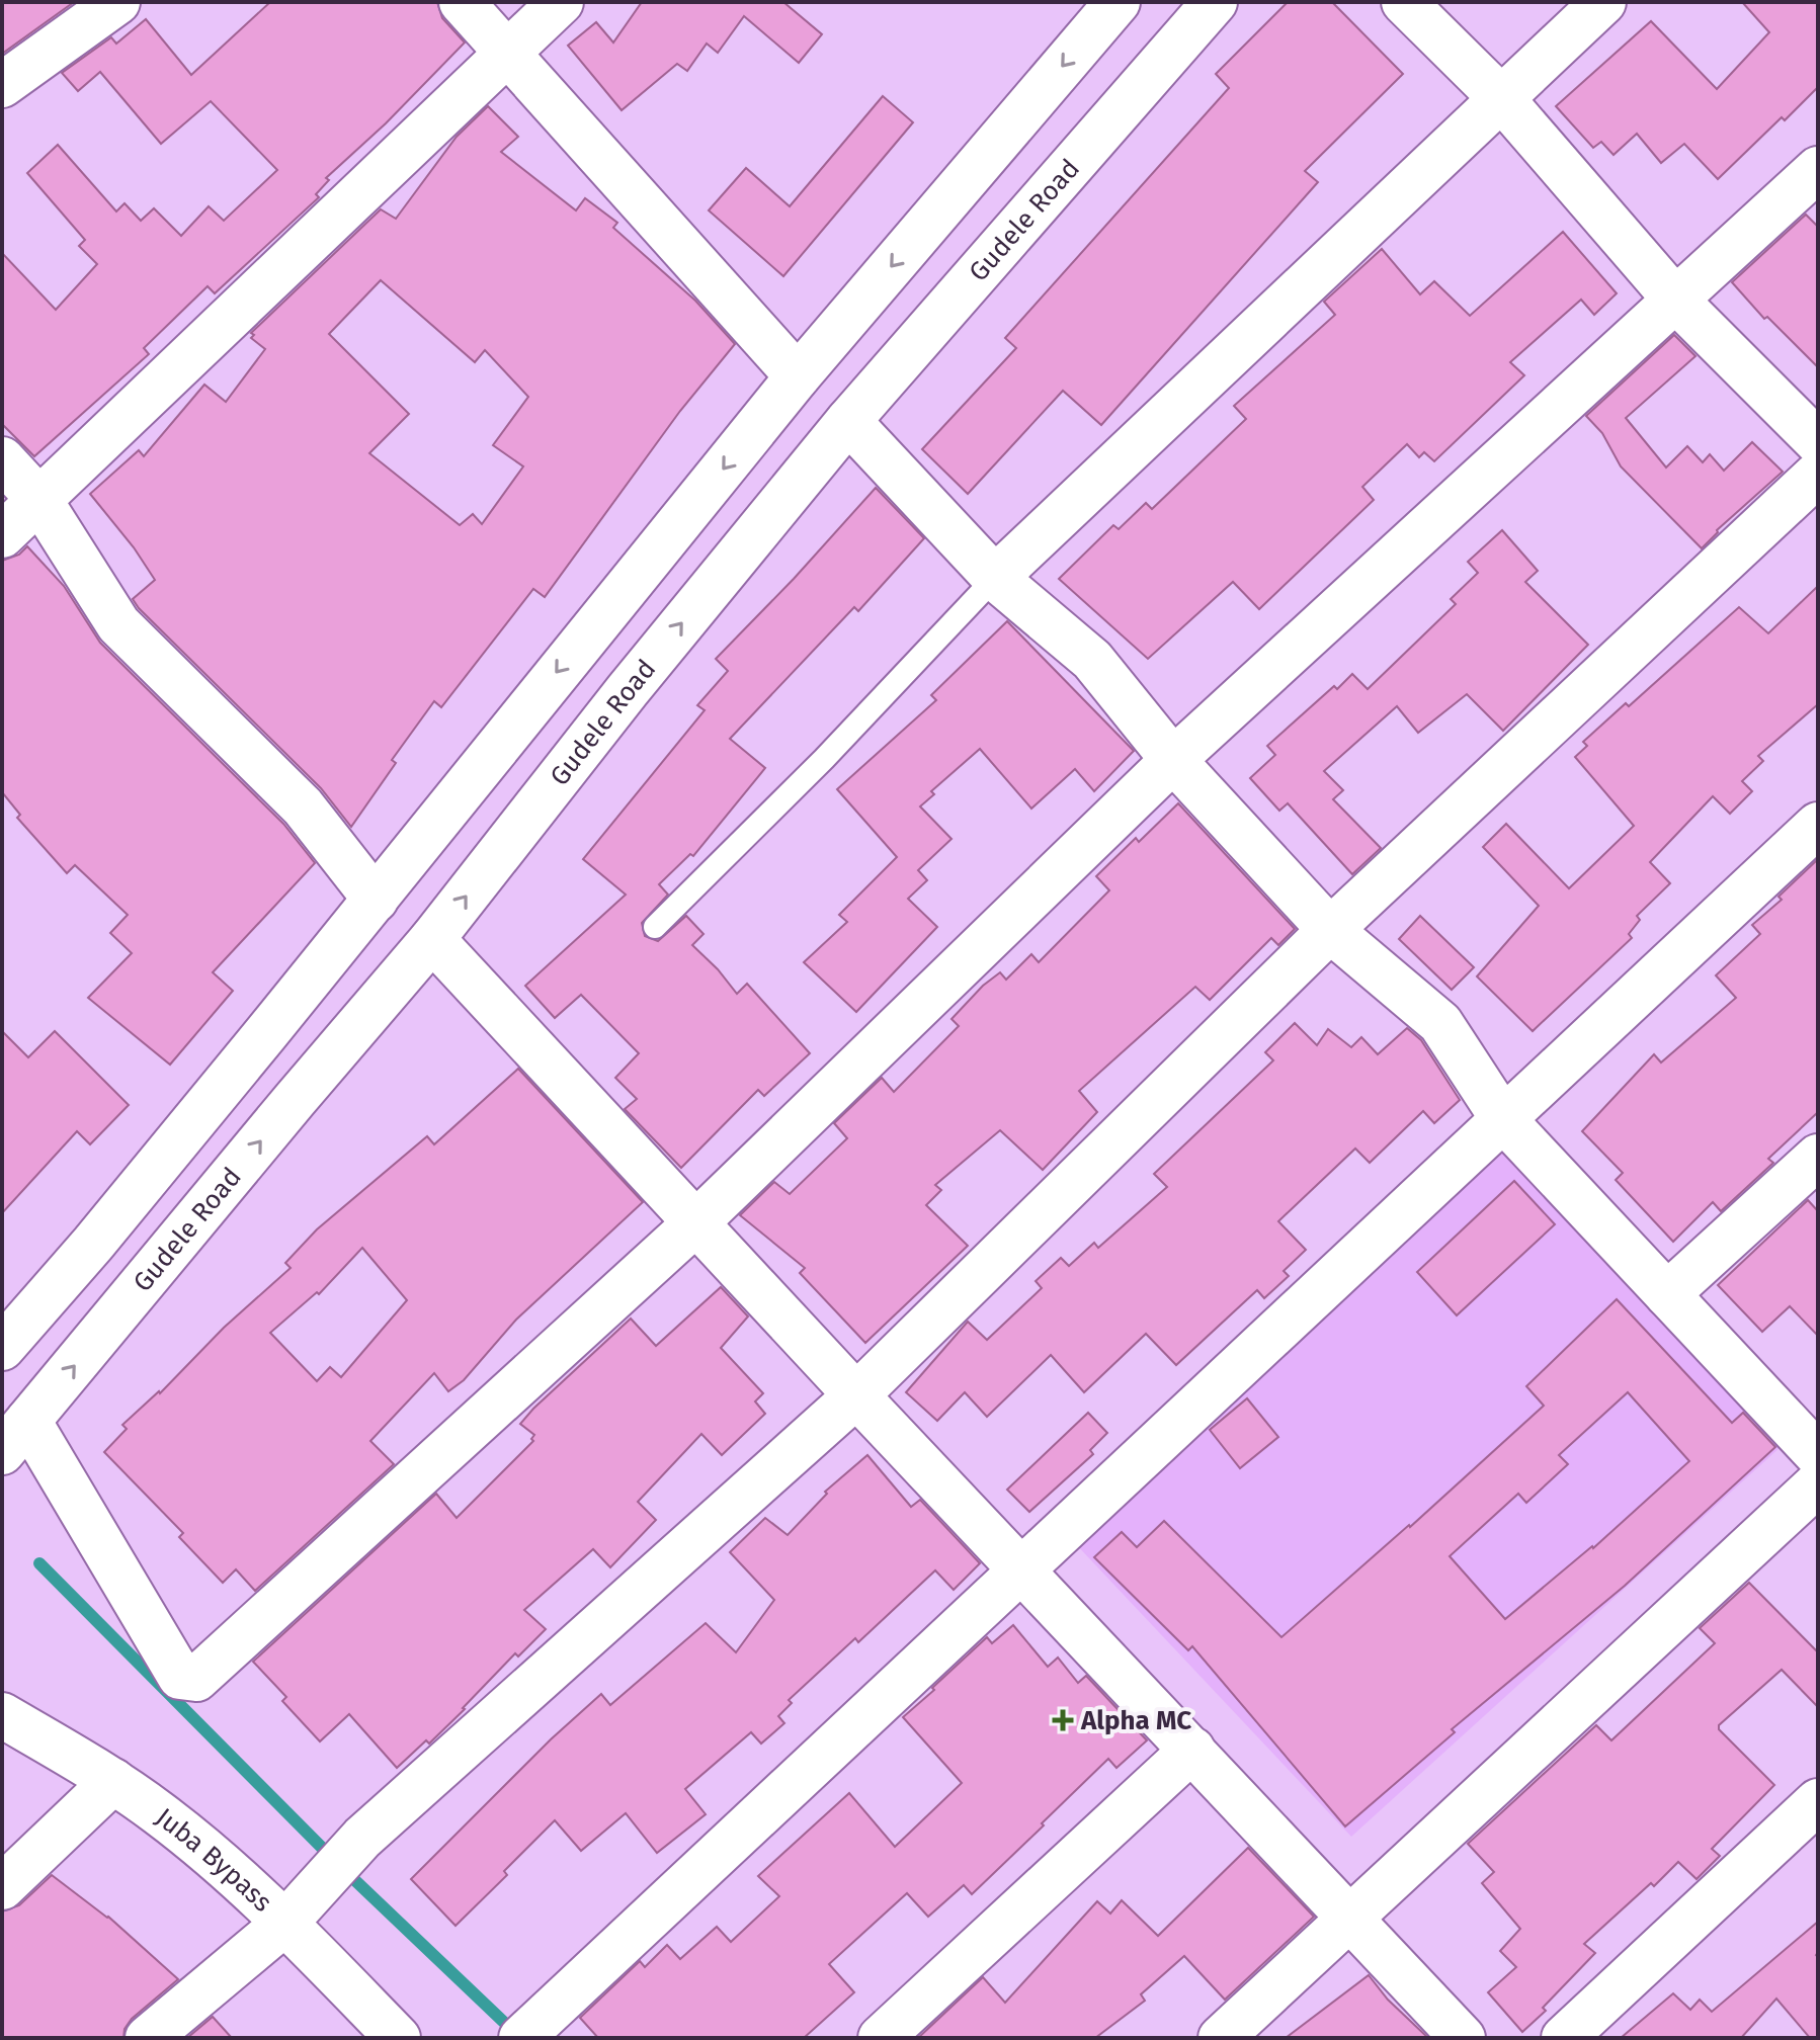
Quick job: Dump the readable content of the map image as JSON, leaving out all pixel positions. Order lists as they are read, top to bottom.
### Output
{
  "streets": {
    "main road": ["Gudele Road", "Juba Bypass"]
  },
  "places": {
    "health": ["Alpha MC"]
  }
}
